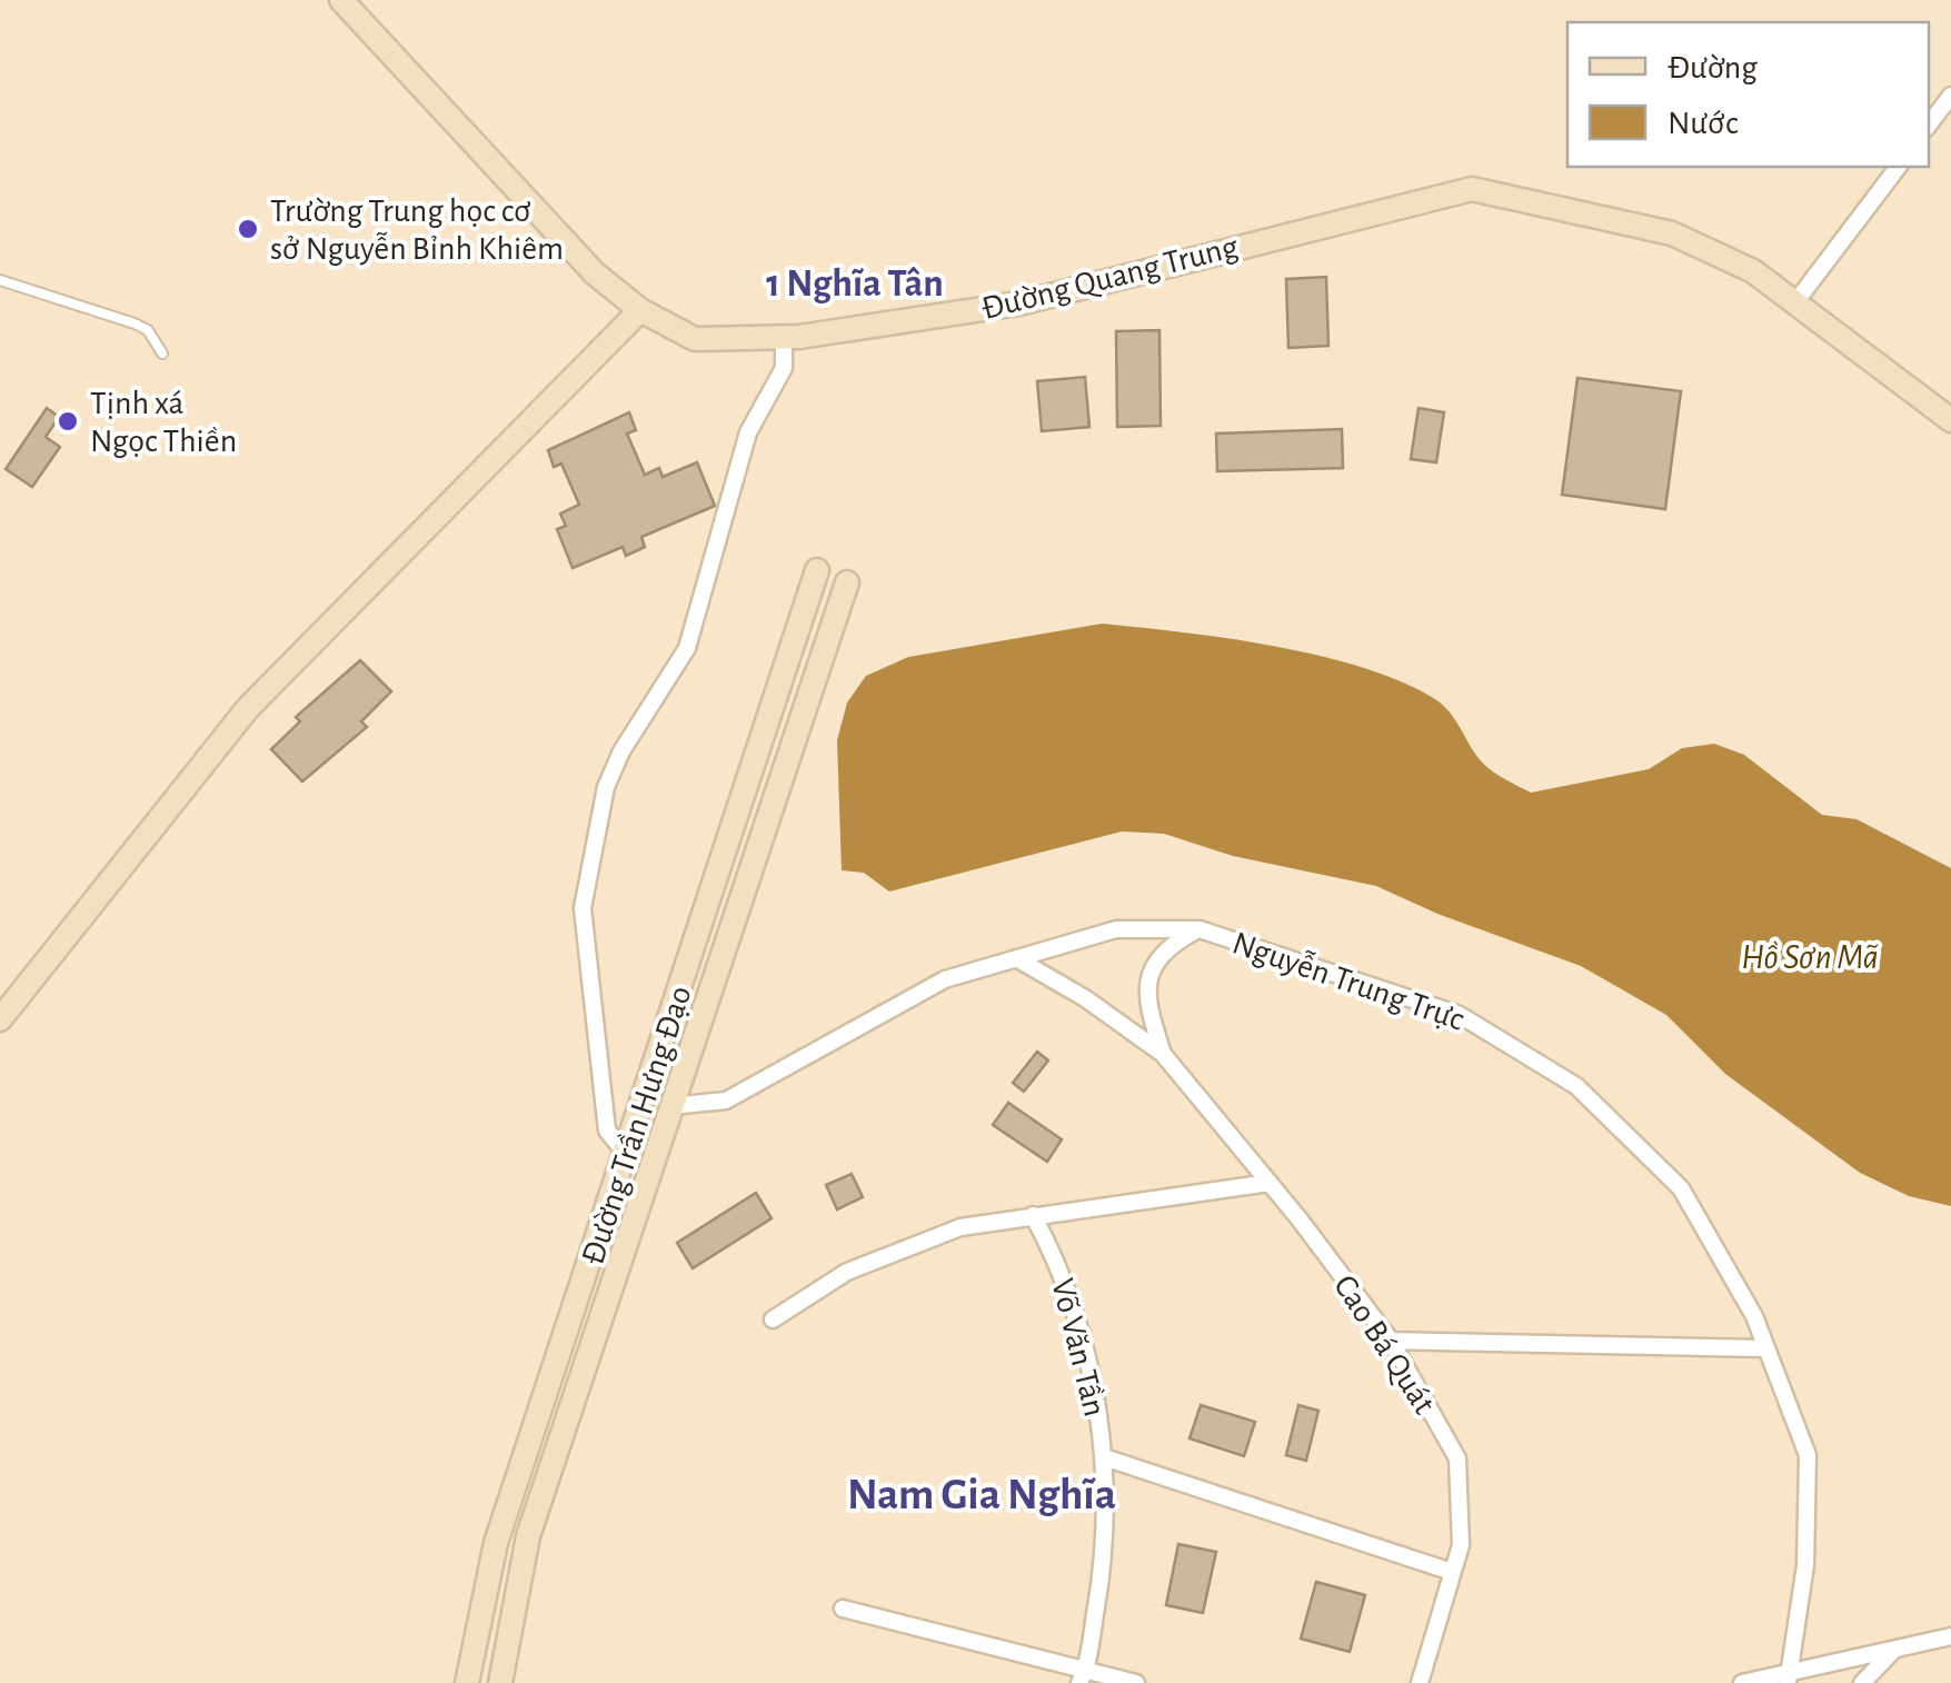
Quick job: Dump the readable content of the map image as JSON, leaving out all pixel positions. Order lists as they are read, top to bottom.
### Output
{
  "streets": {
    "street": [
      "Đường Quang Trung",
      "Nguyễn Trung Trực",
      "Đường Trần Hưng Đạo",
      "Cao Bá Quát",
      "Võ Văn Tần"
    ]
  },
  "crossings": [
    ["Nguyễn Trung Trực", "Đường Trần Hưng Đạo"],
    ["Nguyễn Trung Trực", "Cao Bá Quát"]
  ],
  "districts": ["1 Nghĩa Tân", "Nam Gia Nghĩa"],
  "water": ["Hồ Sơn Mã"],
  "places": ["Trường Trung học cơ sở Nguyễn Bỉnh Khiêm", "Tịnh xá Ngọc Thiền"],
  "legend": ["Đường", "Nước"]
}
